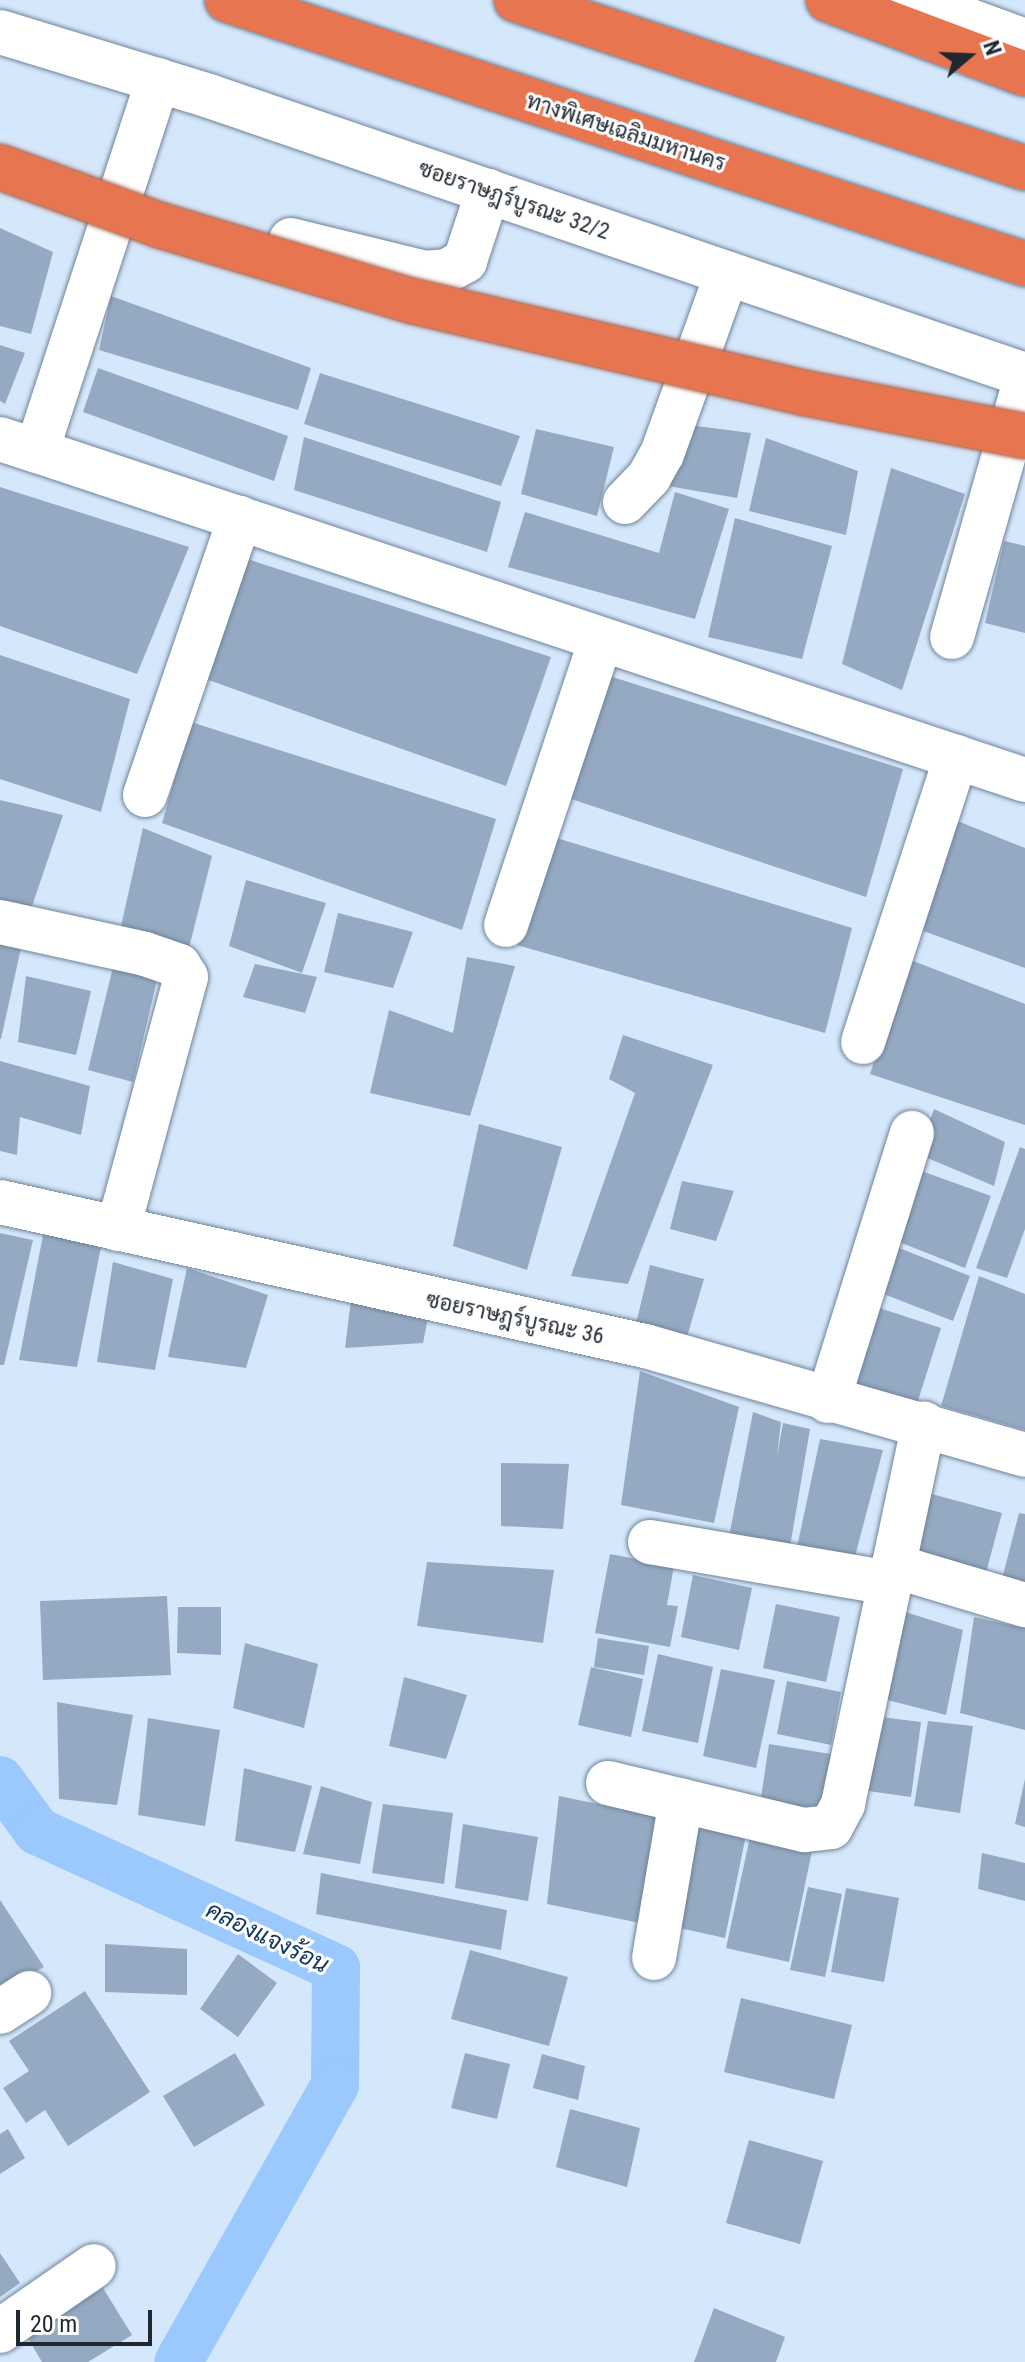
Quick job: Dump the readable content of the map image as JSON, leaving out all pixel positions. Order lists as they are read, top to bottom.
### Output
{
  "streets": {
    "highway": ["ทางพิเศษเฉลิมมหานคร"],
    "street": ["ซอยราษฎร์บูรณะ 32/2", "ซอยราษฎร์บูรณะ 36"]
  },
  "water": ["คลองแจงร้อน"],
  "scale_bar": "20 m",
  "north": "right"
}
